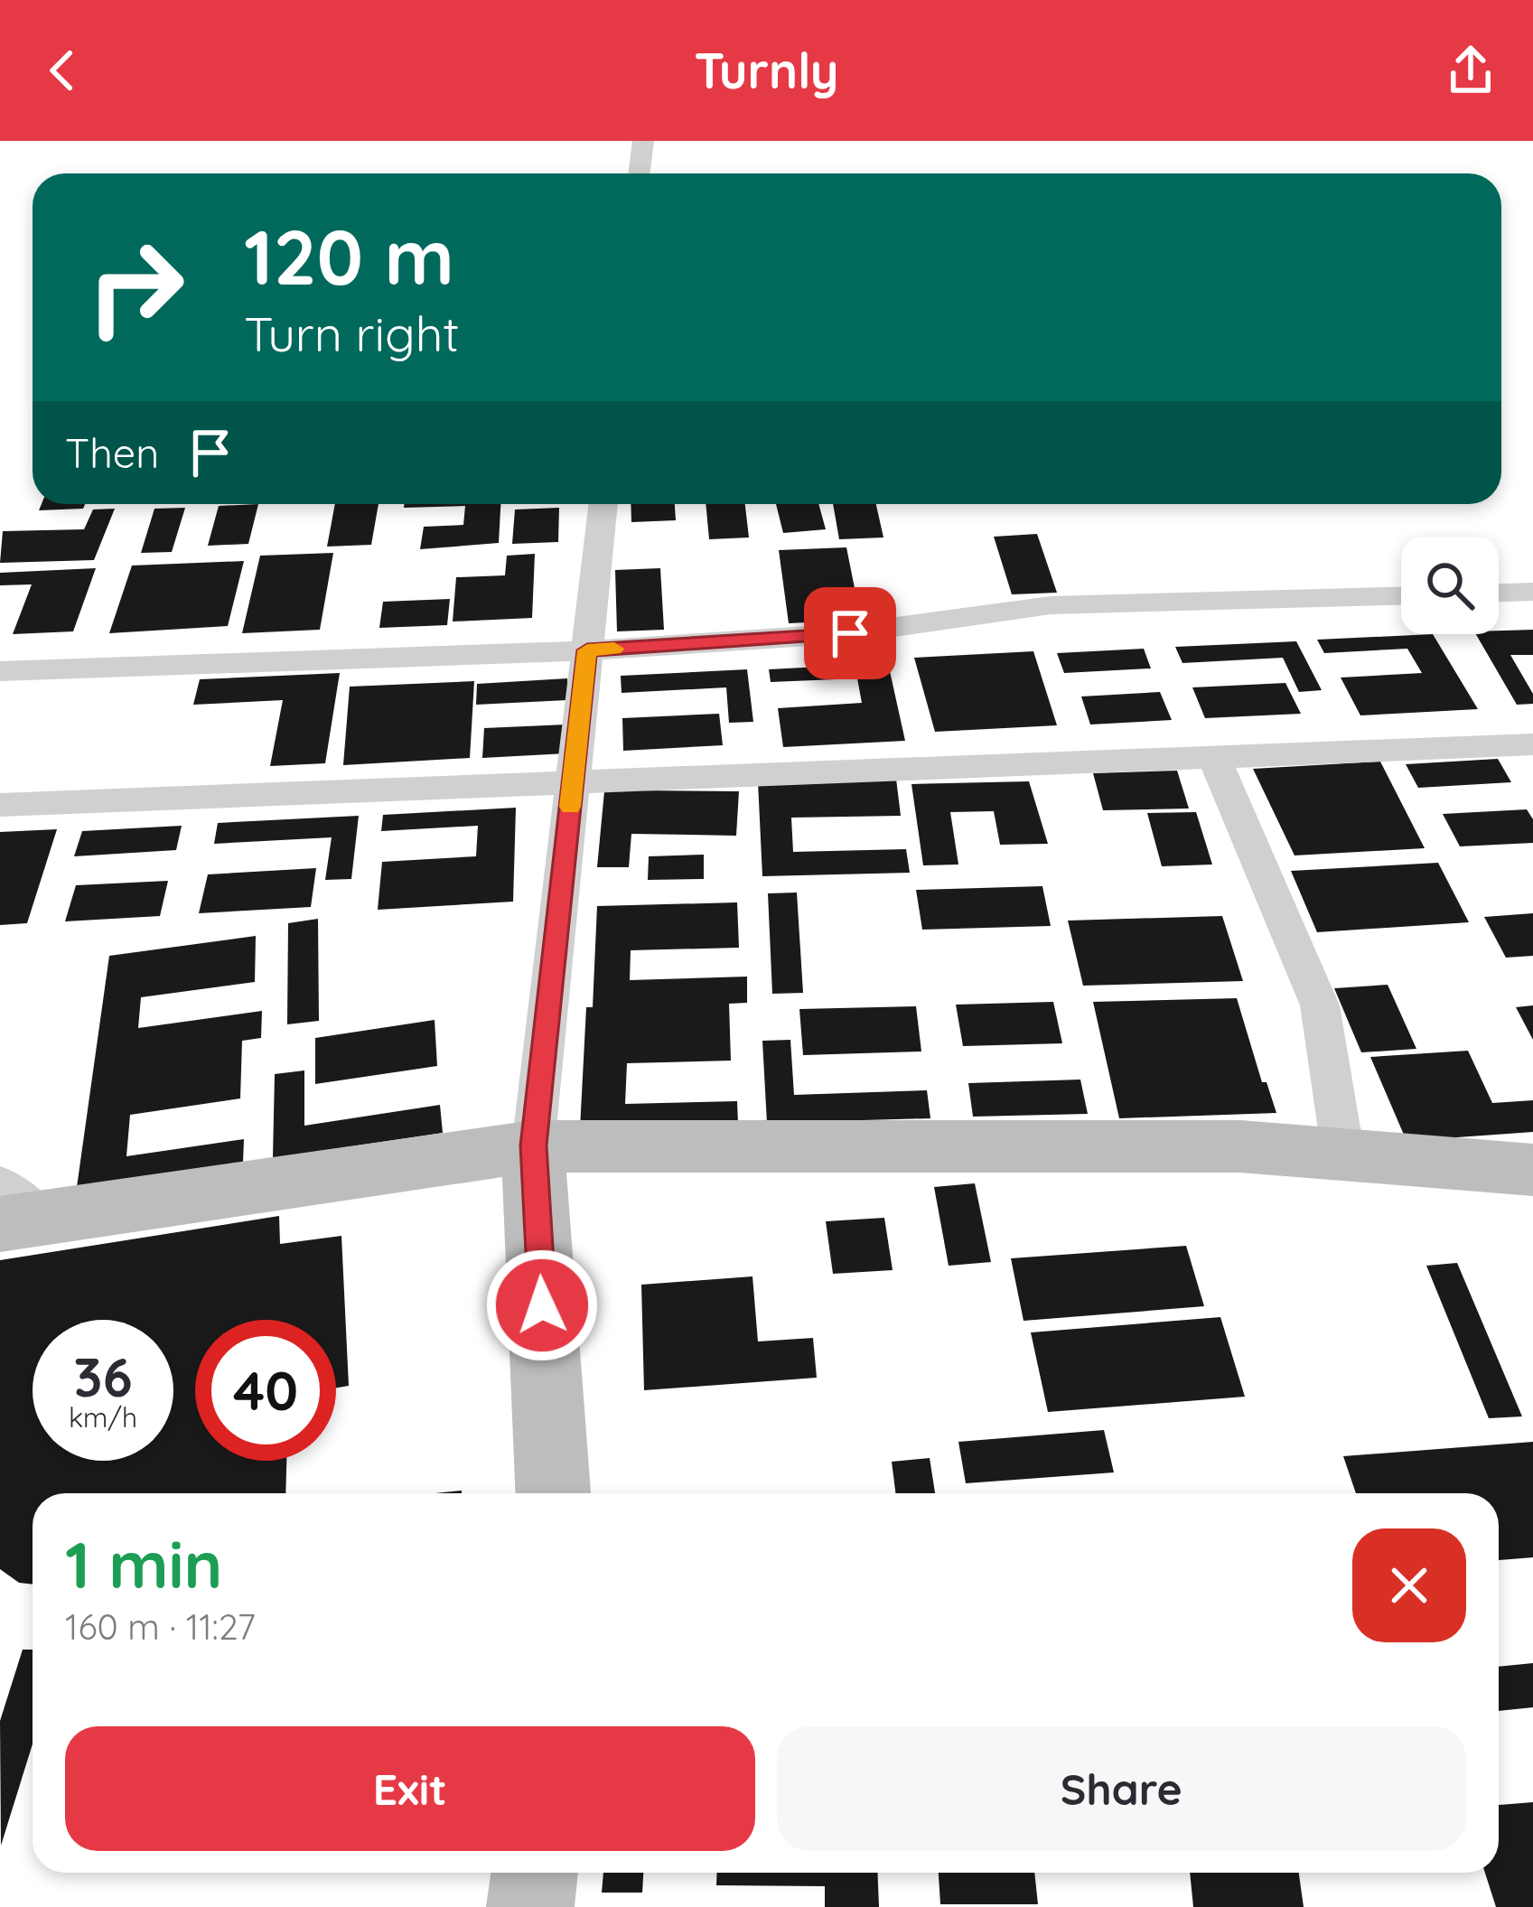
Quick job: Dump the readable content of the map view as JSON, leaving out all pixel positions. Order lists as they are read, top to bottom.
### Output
{
  "page": {
    "header": "Turnly",
    "turn": ["120 m", "Turn right"],
    "then": "Then",
    "speed": "36 km/h",
    "limit": "40",
    "heading": ["1 min", "160 m · 11:27"],
    "buttons": ["Exit", "Share"]
  }
}
